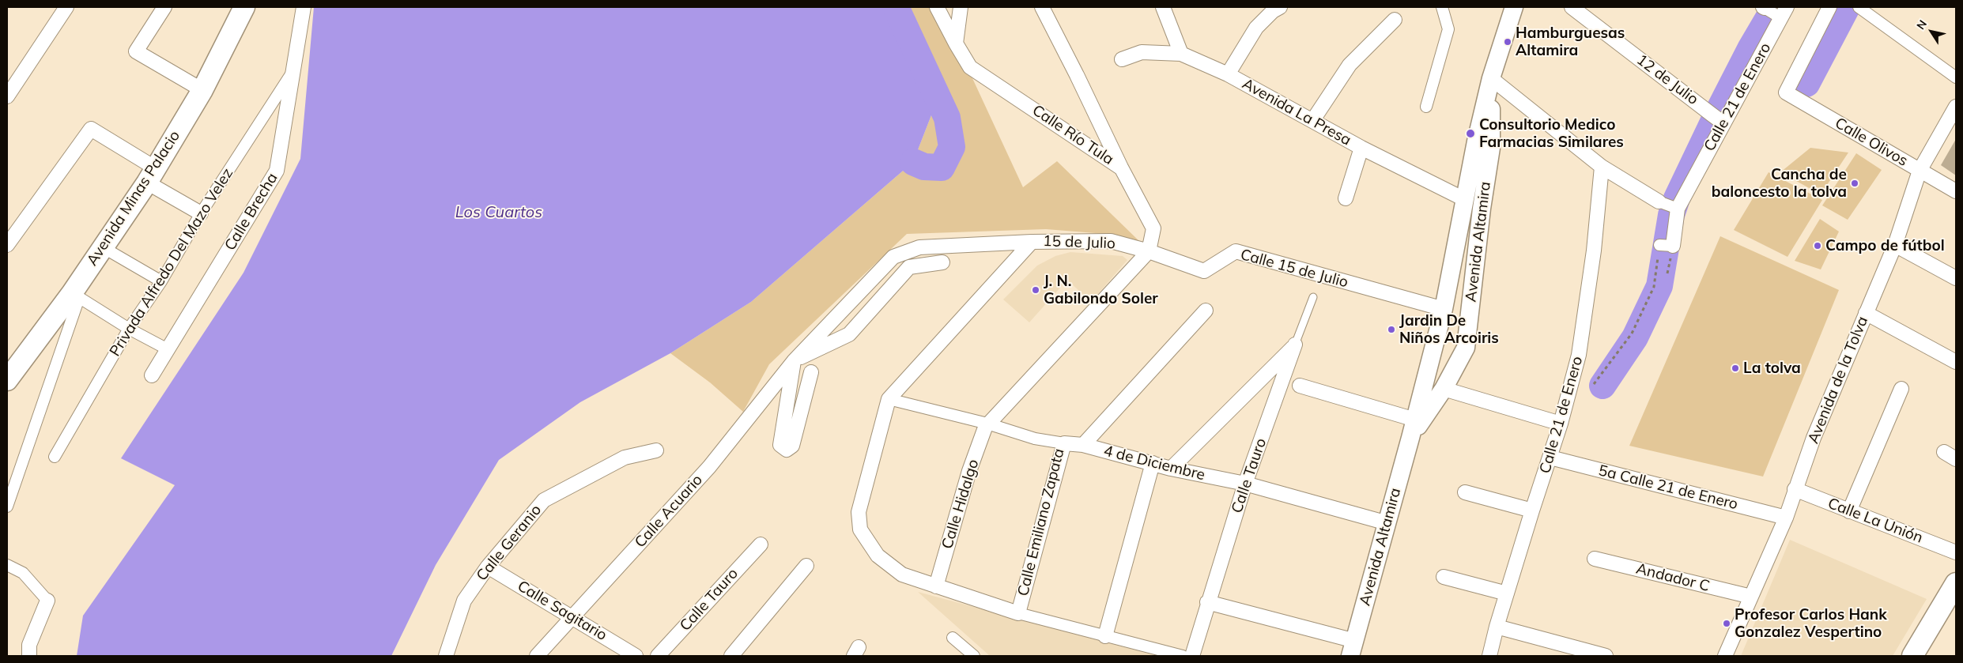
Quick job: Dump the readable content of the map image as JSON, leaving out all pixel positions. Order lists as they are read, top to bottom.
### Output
{
  "streets": {
    "main road": ["Avenida Minas Palacio"],
    "street": [
      "12 de Julio",
      "Calle 21 de Enero",
      "Avenida La Presa",
      "Calle Río Tula",
      "Calle Olivos",
      "Calle Brecha",
      "Avenida Altamira",
      "15 de Julio",
      "Privada Alfredo Del Mazo Velez",
      "Calle 15 de Julio",
      "Avenida de la Tolva",
      "4 de Diciembre",
      "Calle Tauro",
      "5a Calle 21 de Enero",
      "Calle Hidalgo",
      "Calle Acuario",
      "Calle La Unión",
      "Calle Emiliano Zapata",
      "Calle Geranio",
      "Andador C",
      "Calle Sagitario"
    ]
  },
  "crossings": [
    ["12 de Julio", "Calle 21 de Enero"],
    ["Calle 21 de Enero", "5a Calle 21 de Enero"],
    ["Avenida La Presa", "Avenida Altamira"],
    ["Calle Río Tula", "15 de Julio"],
    ["Calle Río Tula", "Calle 15 de Julio"],
    ["Calle Olivos", "Avenida de la Tolva"],
    ["Calle Brecha", "Privada Alfredo Del Mazo Velez"],
    ["Avenida Altamira", "Calle 15 de Julio"],
    ["Avenida Altamira", "4 de Diciembre"],
    ["15 de Julio", "Calle 15 de Julio"],
    ["15 de Julio", "Calle Acuario"],
    ["Avenida de la Tolva", "5a Calle 21 de Enero"],
    ["Avenida de la Tolva", "Calle La Unión"],
    ["Avenida de la Tolva", "Andador C"],
    ["4 de Diciembre", "Calle Tauro"],
    ["4 de Diciembre", "Calle Emiliano Zapata"],
    ["Calle Hidalgo", "Calle Emiliano Zapata"],
    ["Calle Acuario", "Calle Sagitario"],
    ["Calle Geranio", "Calle Sagitario"]
  ],
  "water": ["Los Cuartos"],
  "places": [
    "Hamburguesas Altamira",
    "Consultorio Medico Farmacias Similares",
    "Cancha de baloncesto la tolva",
    "Campo de fútbol",
    "J. N. Gabilondo Soler",
    "Jardin De Niños Arcoiris",
    "La tolva",
    "Profesor Carlos Hank Gonzalez Vespertino"
  ],
  "north": "top left"
}
